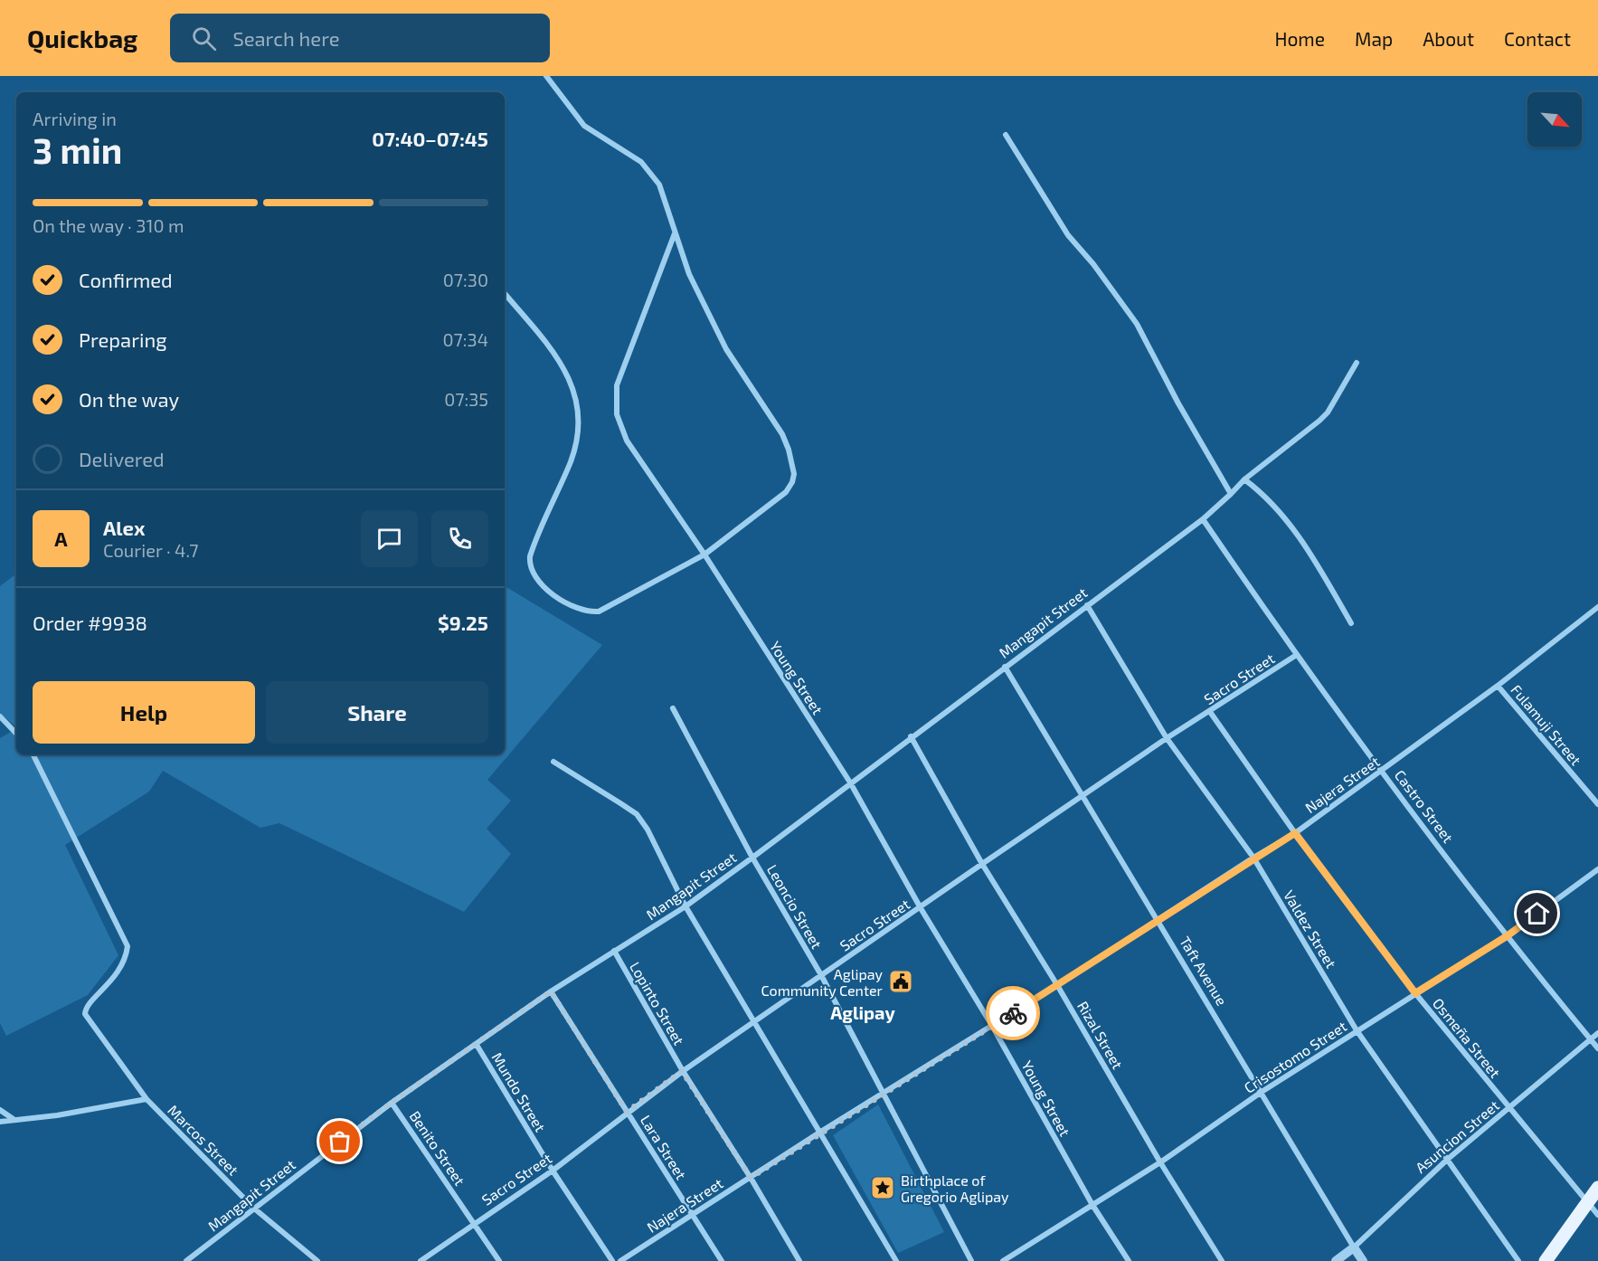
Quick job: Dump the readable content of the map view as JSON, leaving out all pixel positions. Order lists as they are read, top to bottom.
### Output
{
  "streets": {
    "street": [
      "Mangapit Street",
      "Young Street",
      "Sacro Street",
      "Fulamuji Street",
      "Najera Street",
      "Castro Street",
      "Leoncio Street",
      "Valdez Street",
      "Taft Avenue",
      "Lopinto Street",
      "Rizal Street",
      "Osmeña Street",
      "Crisostomo Street",
      "Mundo Street",
      "Asuncion Street",
      "Marcos Street",
      "Lara Street",
      "Benito Street"
    ]
  },
  "crossings": [
    ["Mangapit Street", "Young Street"],
    ["Mangapit Street", "Castro Street"],
    ["Mangapit Street", "Leoncio Street"],
    ["Mangapit Street", "Valdez Street"],
    ["Mangapit Street", "Taft Avenue"],
    ["Mangapit Street", "Lopinto Street"],
    ["Mangapit Street", "Rizal Street"],
    ["Mangapit Street", "Mundo Street"],
    ["Mangapit Street", "Marcos Street"],
    ["Mangapit Street", "Lara Street"],
    ["Mangapit Street", "Benito Street"],
    ["Young Street", "Sacro Street"],
    ["Young Street", "Najera Street"],
    ["Young Street", "Crisostomo Street"],
    ["Sacro Street", "Castro Street"],
    ["Sacro Street", "Leoncio Street"],
    ["Sacro Street", "Valdez Street"],
    ["Sacro Street", "Taft Avenue"],
    ["Sacro Street", "Lopinto Street"],
    ["Sacro Street", "Rizal Street"],
    ["Sacro Street", "Osmeña Street"],
    ["Sacro Street", "Mundo Street"],
    ["Sacro Street", "Lara Street"],
    ["Sacro Street", "Benito Street"],
    ["Fulamuji Street", "Najera Street"],
    ["Najera Street", "Castro Street"],
    ["Najera Street", "Leoncio Street"],
    ["Najera Street", "Valdez Street"],
    ["Najera Street", "Taft Avenue"],
    ["Najera Street", "Lopinto Street"],
    ["Najera Street", "Rizal Street"],
    ["Najera Street", "Osmeña Street"],
    ["Najera Street", "Lara Street"],
    ["Castro Street", "Crisostomo Street"],
    ["Castro Street", "Asuncion Street"],
    ["Valdez Street", "Crisostomo Street"],
    ["Valdez Street", "Asuncion Street"],
    ["Taft Avenue", "Crisostomo Street"],
    ["Taft Avenue", "Asuncion Street"],
    ["Rizal Street", "Crisostomo Street"],
    ["Osmeña Street", "Crisostomo Street"],
    ["Osmeña Street", "Asuncion Street"]
  ],
  "districts": ["Aglipay"],
  "places": {
    "public building": ["Aglipay Community Center"],
    "place": ["Birthplace of Gregorio Aglipay"]
  },
  "north": "bottom right",
  "page": {
    "header": "Quickbag",
    "search": "Search here",
    "nav": [
      "Home",
      "Map",
      "About",
      "Contact"
    ],
    "heading": ["3 min", "Arriving in", "07:40–07:45"],
    "panel": [
      "Alex",
      "Courier · 4.7",
      "Order #9938",
      "$9.25"
    ],
    "bar": "On the way · 310 m",
    "list": [
      ["Confirmed", "07:30"],
      ["Preparing", "07:34"],
      ["On the way", "07:35"],
      "Delivered"
    ],
    "round": "A",
    "buttons": ["Help", "Share"]
  }
}
